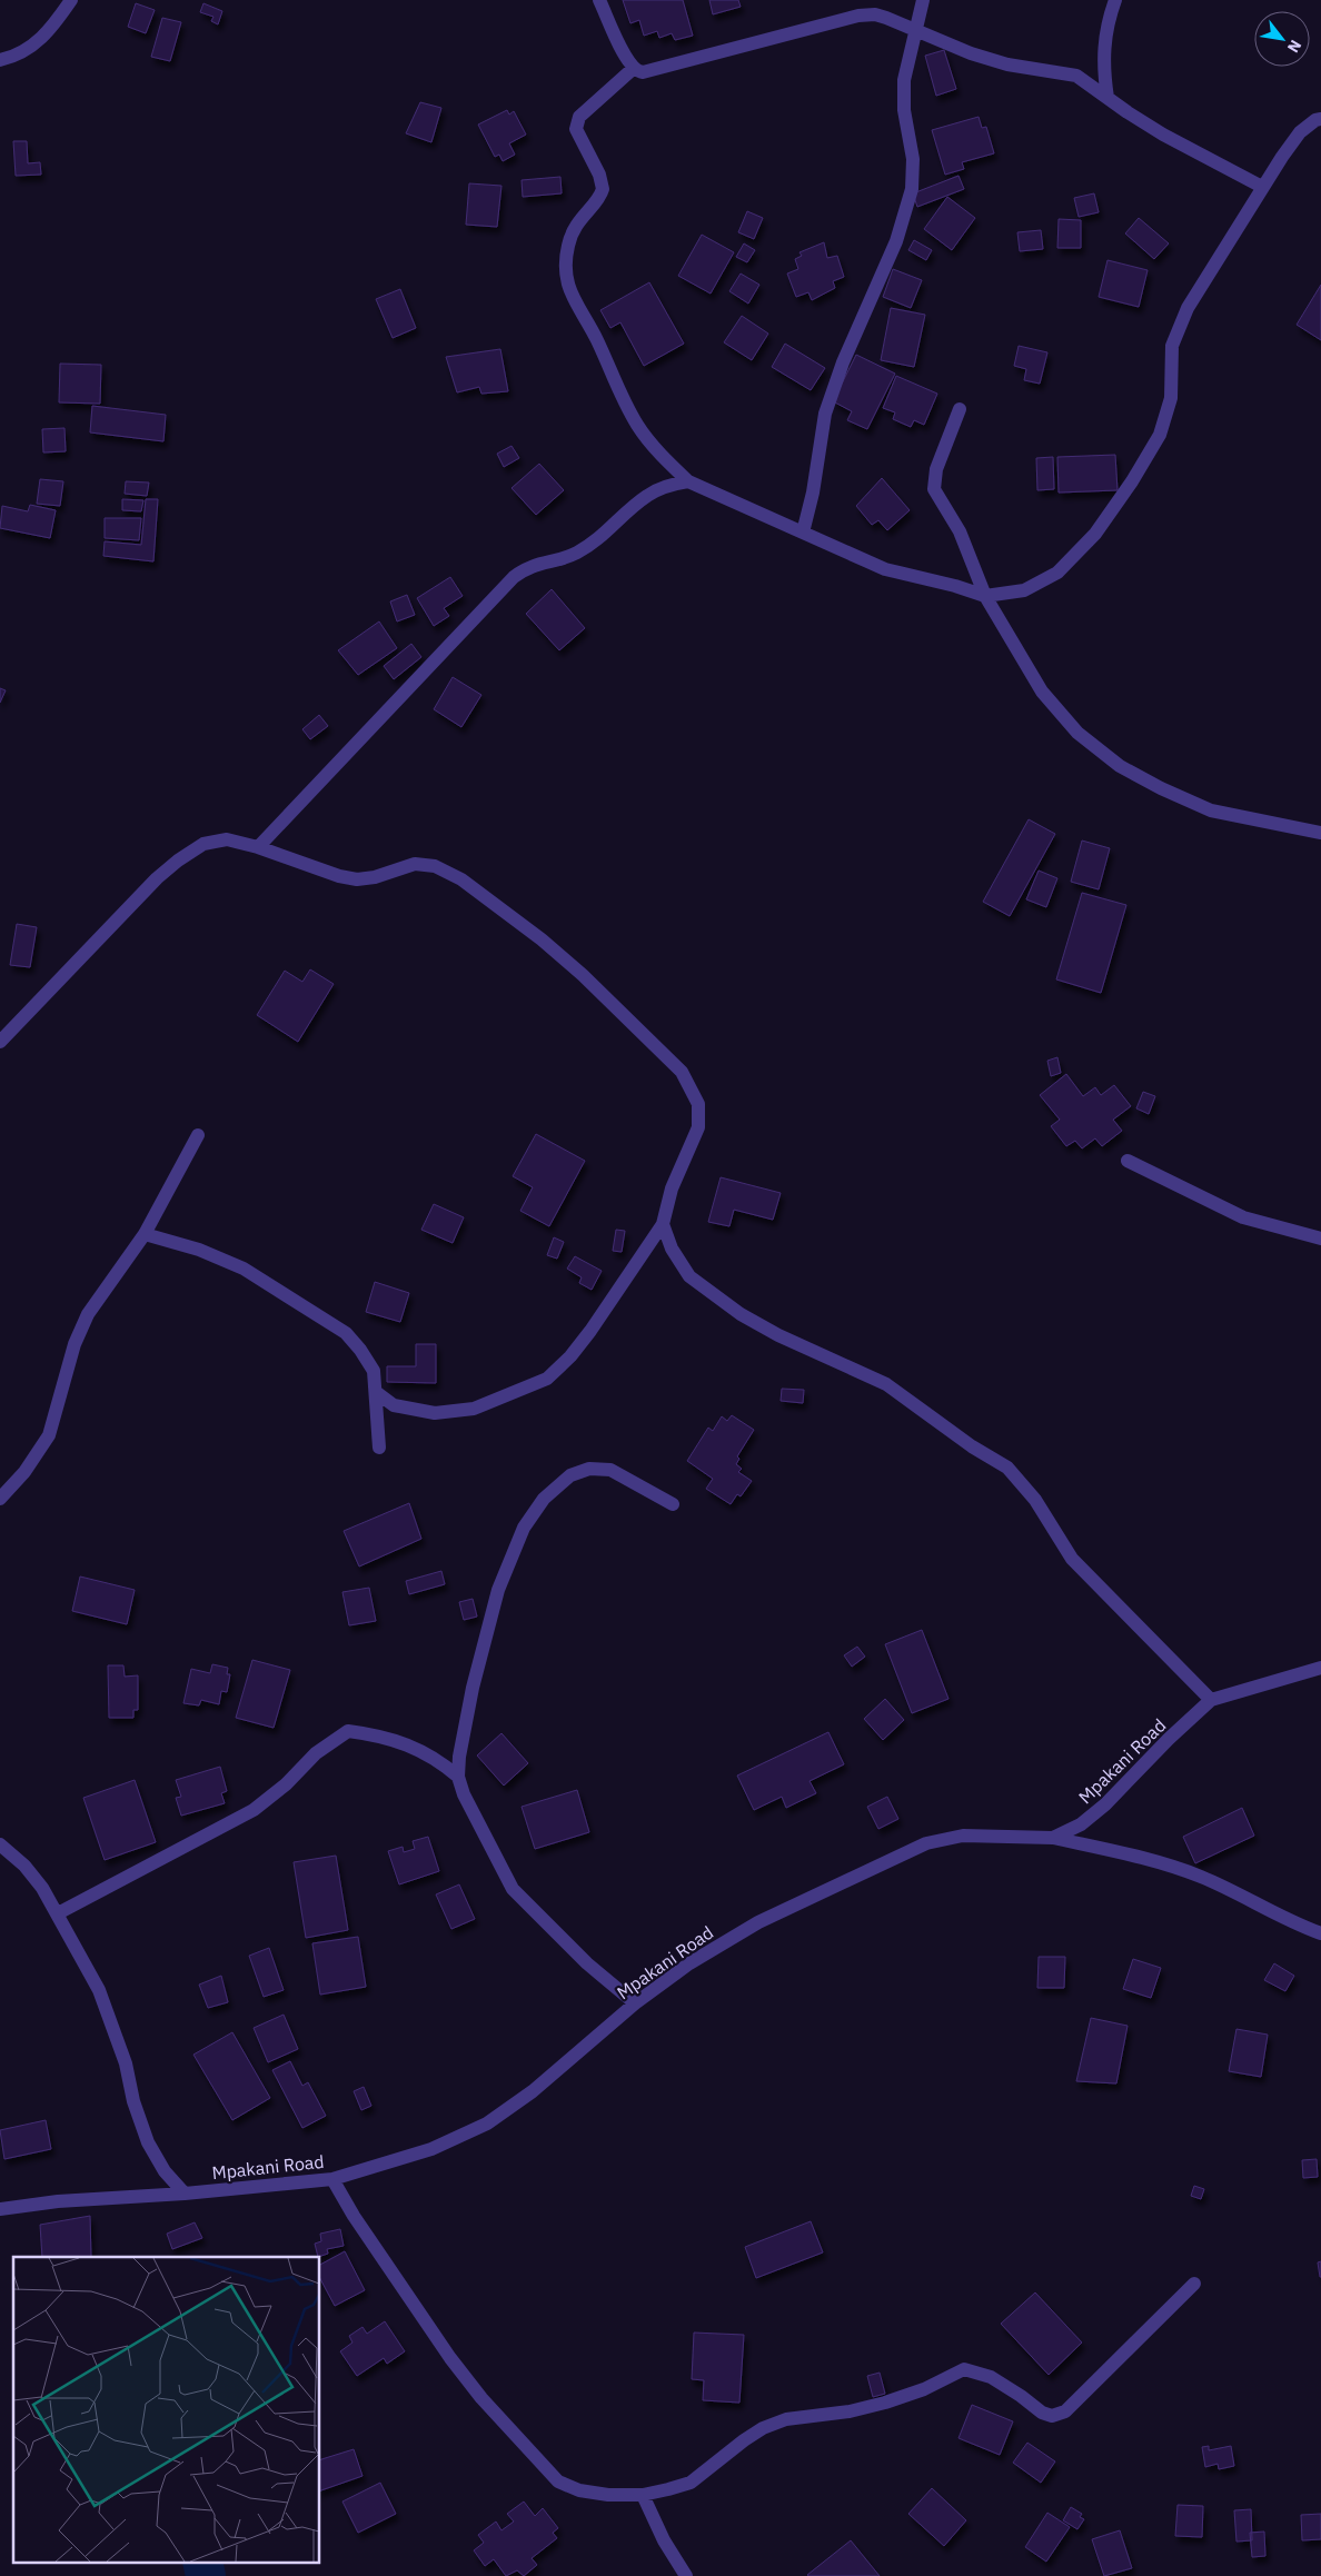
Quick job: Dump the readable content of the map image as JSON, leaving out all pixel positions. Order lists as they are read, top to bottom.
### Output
{
  "streets": {
    "street": ["Mpakani Road"]
  },
  "north": "bottom right"
}
